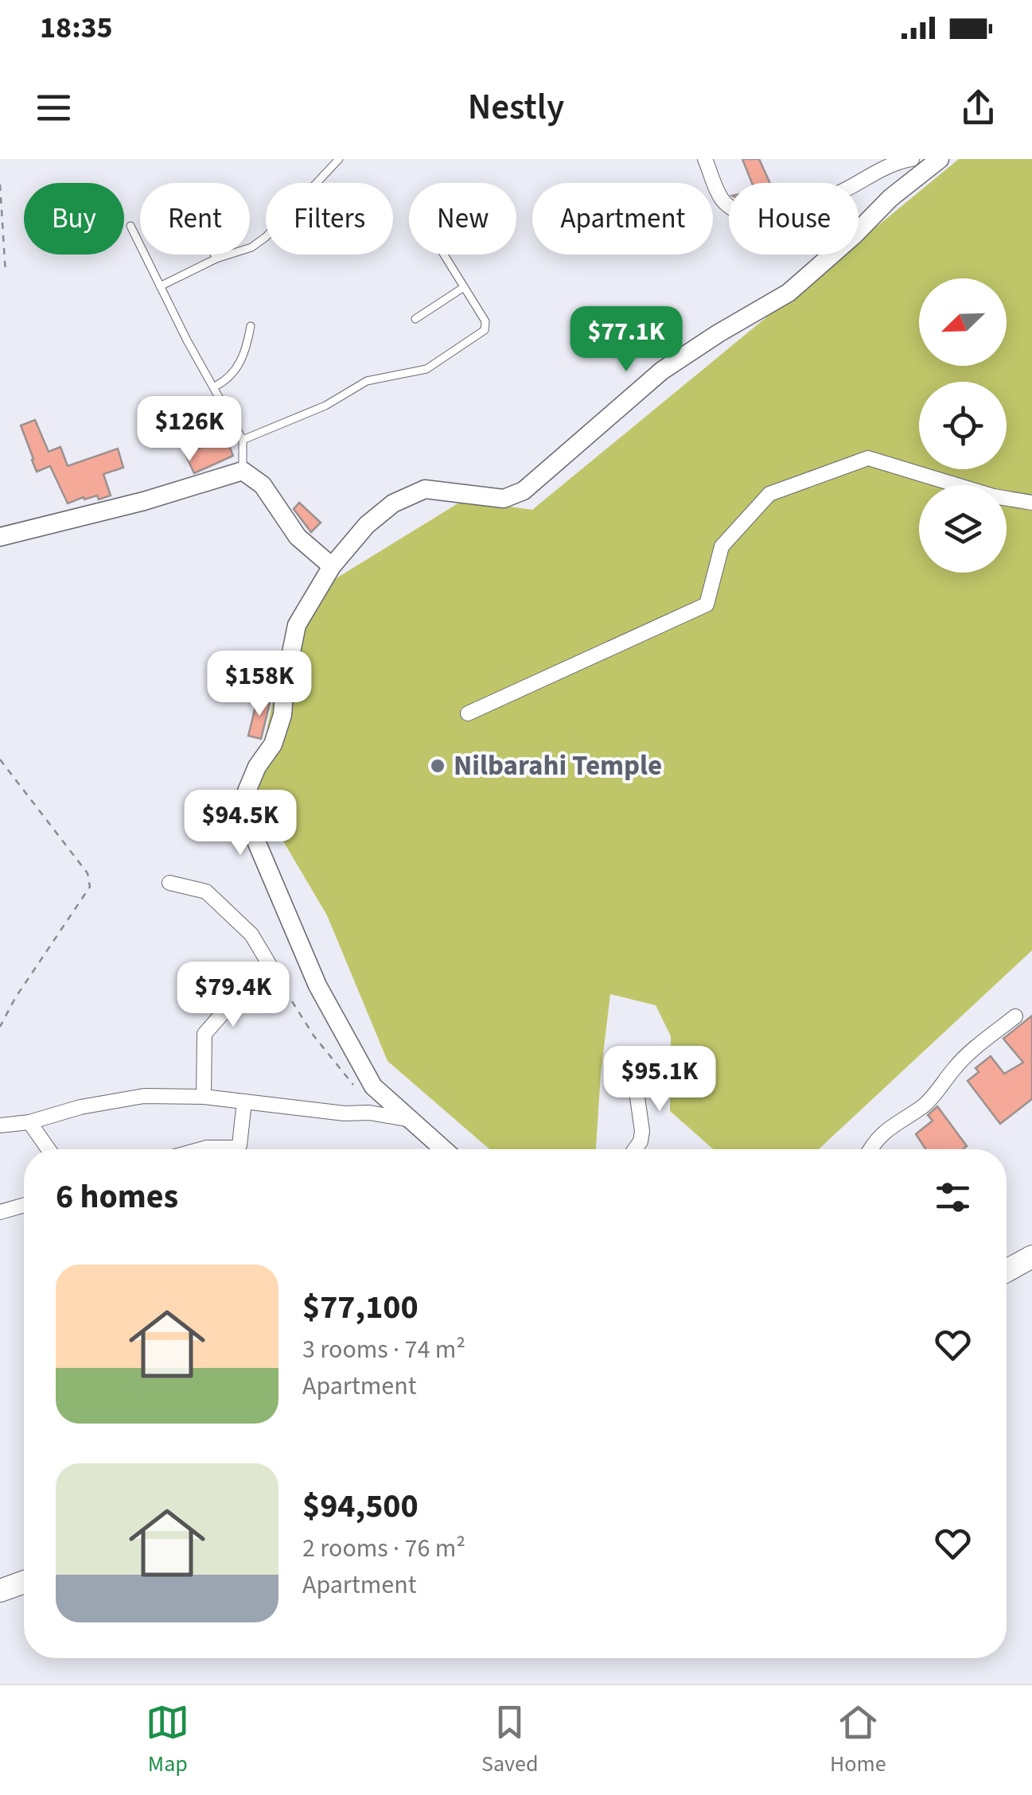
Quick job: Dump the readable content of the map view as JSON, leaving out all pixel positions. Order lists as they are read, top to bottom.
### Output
{
  "places": ["Nilbarahi Temple"],
  "north": "bottom left",
  "page": {
    "status": "18:35",
    "header": "Nestly",
    "chip": [
      "Buy",
      "Rent",
      "Filters",
      "New",
      "Apartment",
      "House"
    ],
    "price": [
      "$77.1K",
      "$126K",
      "$158K",
      "$94.5K",
      "$79.4K",
      "$95.1K"
    ],
    "heading": "6 homes",
    "list": [
      {
        "name": "$77,100",
        "note": "3 rooms · 74 m² · Apartment"
      },
      {
        "name": "$94,500",
        "note": "2 rooms · 76 m² · Apartment"
      }
    ],
    "tabs": ["Map", "Saved", "Home"]
  }
}
